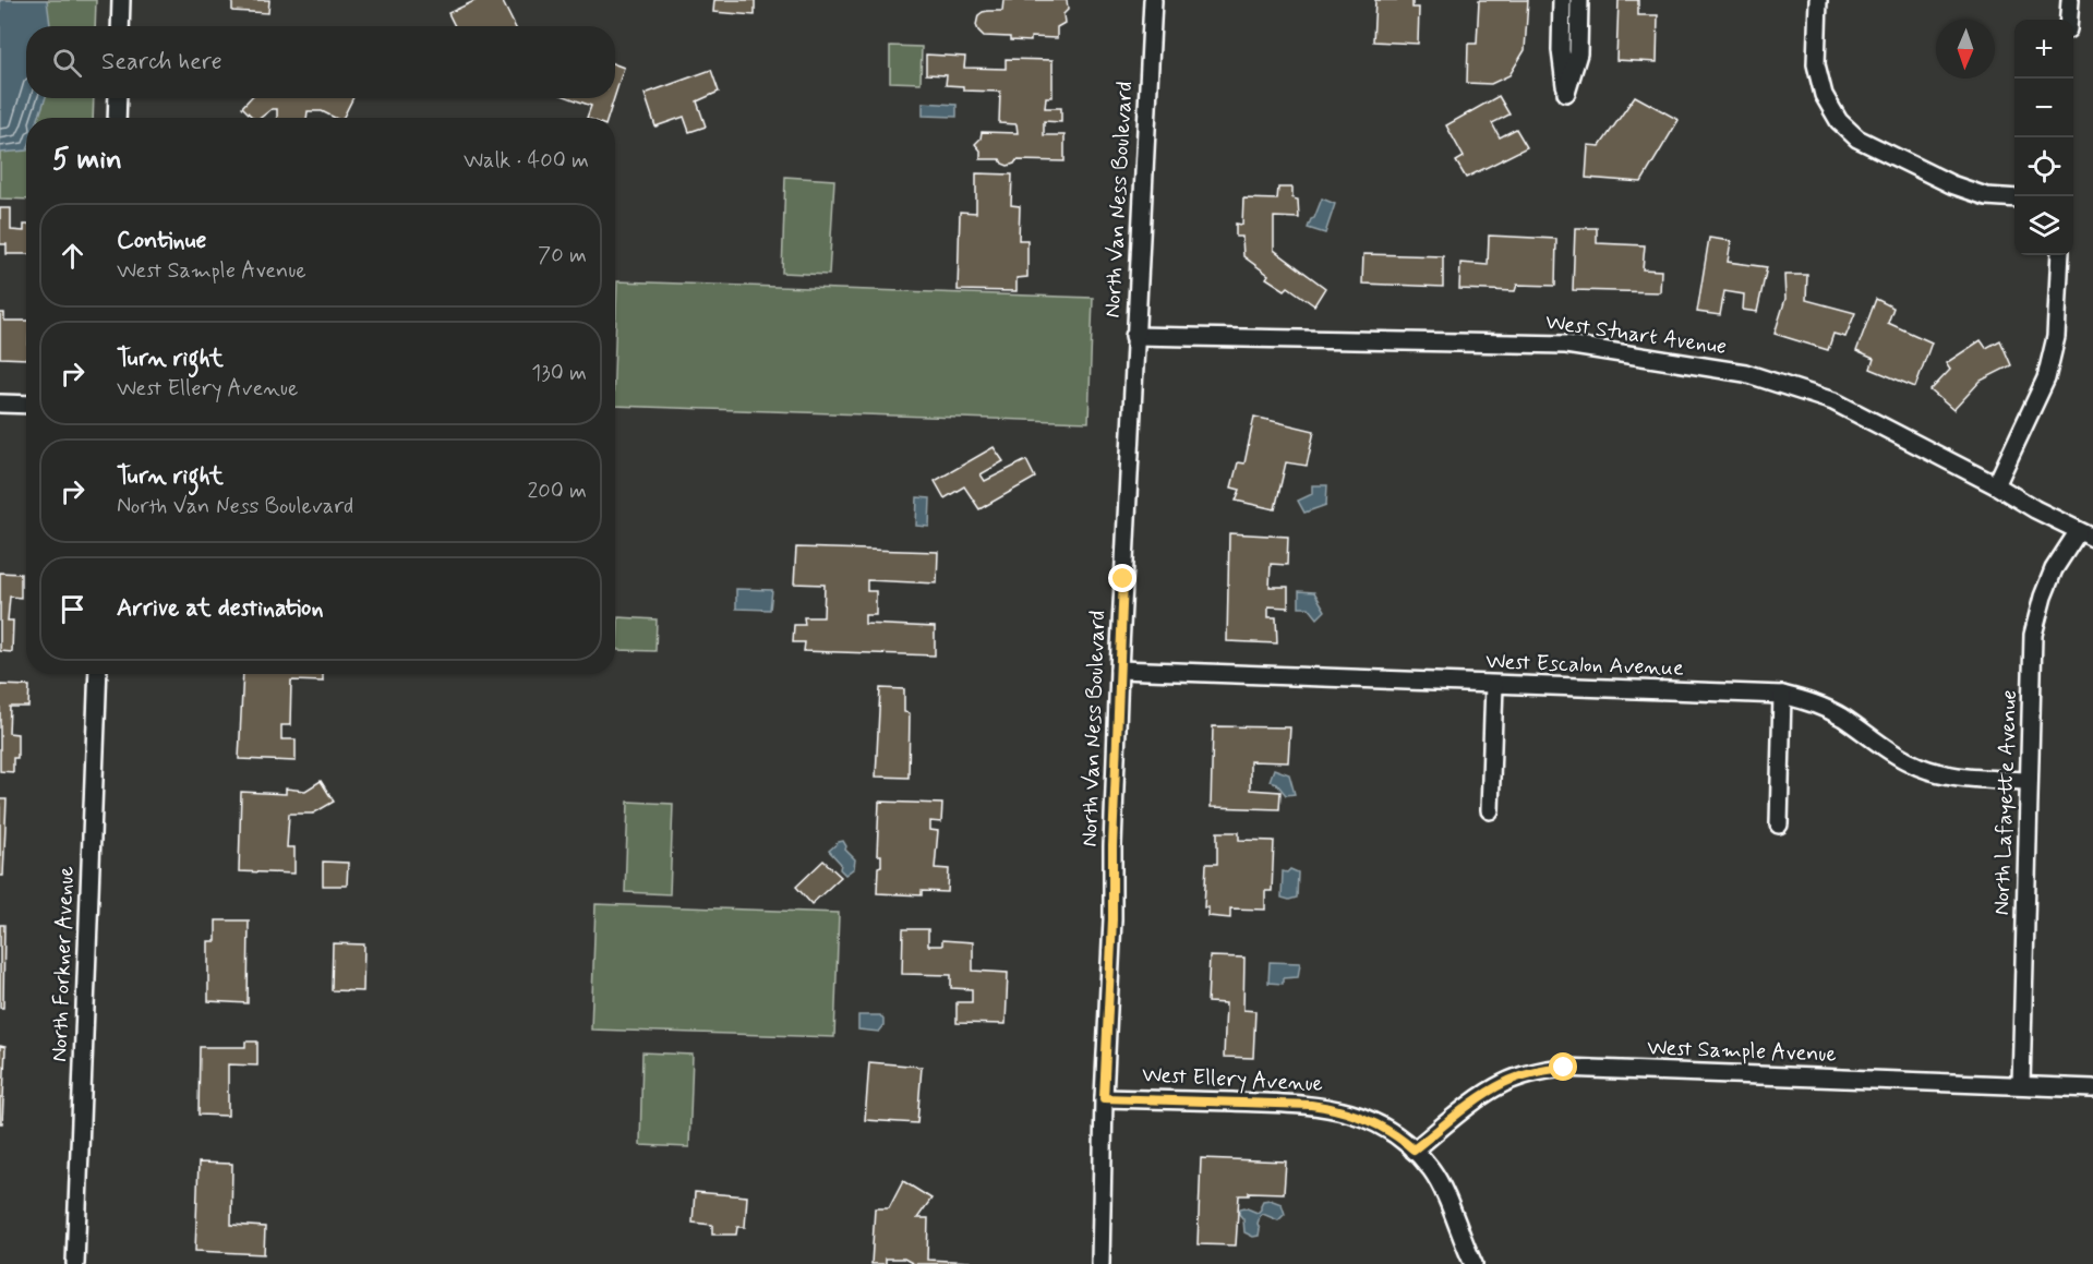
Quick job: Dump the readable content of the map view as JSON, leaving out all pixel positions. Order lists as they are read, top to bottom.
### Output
{
  "streets": {
    "street": [
      "North Van Ness Boulevard",
      "West Stuart Avenue",
      "West Escalon Avenue",
      "North Lafayette Avenue",
      "North Forkner Avenue",
      "West Sample Avenue",
      "West Ellery Avenue"
    ]
  },
  "crossings": [
    ["North Van Ness Boulevard", "West Stuart Avenue"],
    ["North Van Ness Boulevard", "West Escalon Avenue"],
    ["North Van Ness Boulevard", "West Ellery Avenue"],
    ["West Stuart Avenue", "North Lafayette Avenue"],
    ["West Escalon Avenue", "North Lafayette Avenue"],
    ["North Lafayette Avenue", "West Sample Avenue"],
    ["West Sample Avenue", "West Ellery Avenue"]
  ],
  "north": "bottom",
  "page": {
    "map_buttons": ["+", "−"],
    "search": "Search here",
    "heading": ["5 min", "Walk · 400 m"],
    "list": [
      ["Continue", "West Sample Avenue", "70 m"],
      ["Turn right", "West Ellery Avenue", "130 m"],
      ["Turn right", "North Van Ness Boulevard", "200 m"],
      "Arrive at destination"
    ]
  }
}
